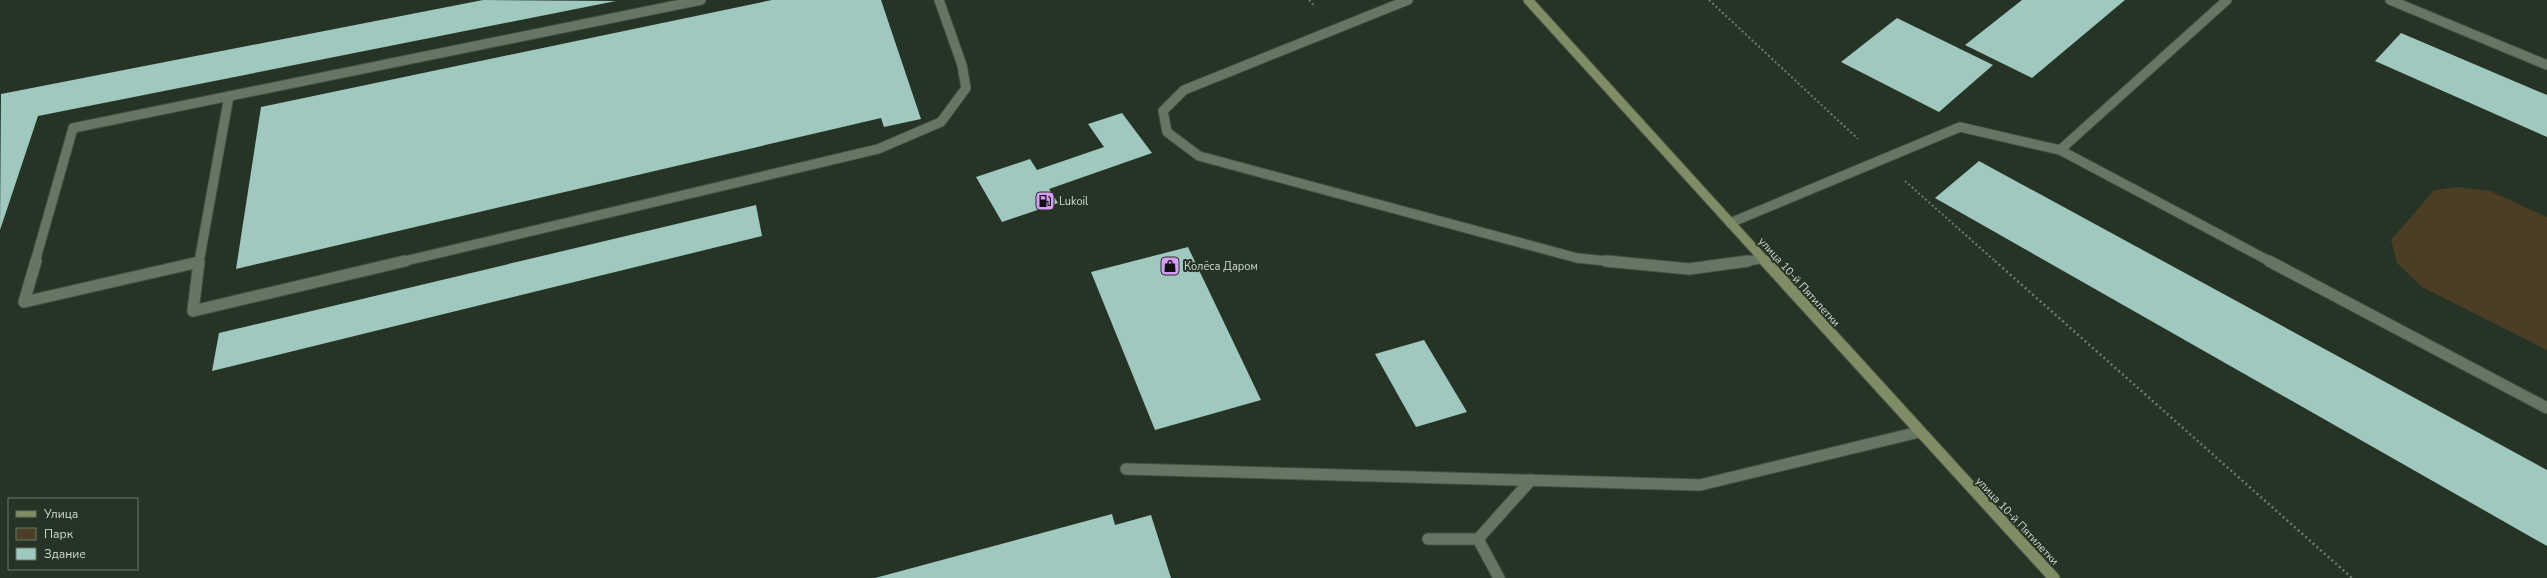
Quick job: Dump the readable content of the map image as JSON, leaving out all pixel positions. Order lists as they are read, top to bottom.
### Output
{
  "streets": {
    "main road": ["улица 10-й Пятилетки"]
  },
  "places": {
    "fuel station": ["Lukoil"],
    "shop": ["Колёса Даром"]
  },
  "legend": ["Улица", "Парк", "Здание"]
}
